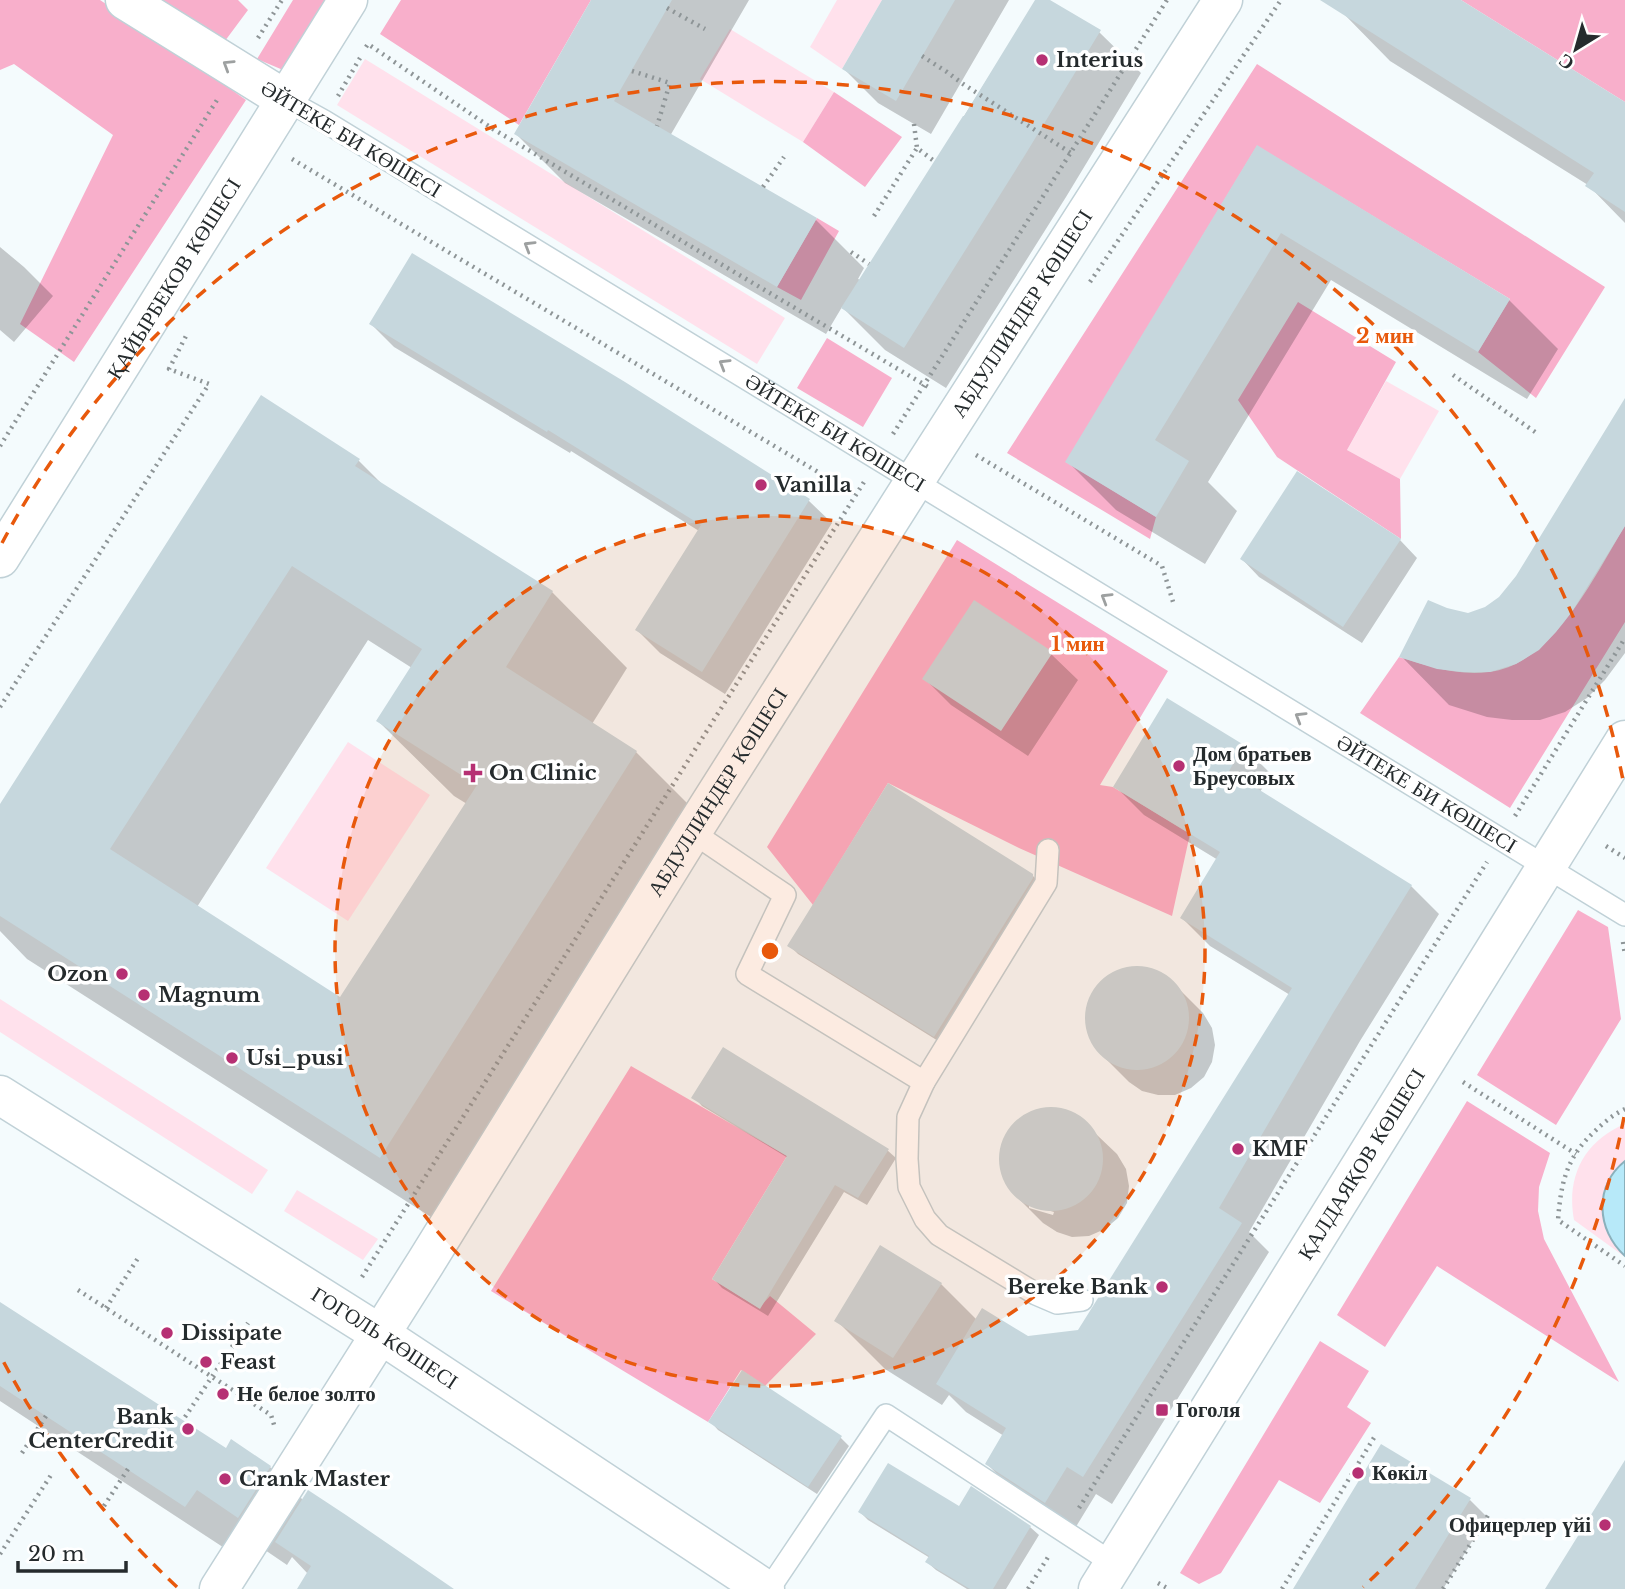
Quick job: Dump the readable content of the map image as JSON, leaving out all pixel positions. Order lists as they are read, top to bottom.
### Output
{
  "streets": {
    "street": [
      "ӘЙТЕКЕ БИ КӨШЕСІ",
      "ҚАЙЫРБЕКОВ КӨШЕСІ",
      "АБДУЛЛИНДЕР КӨШЕСІ",
      "ҚАЛДАЯҚОВ КӨШЕСІ",
      "ГОГОЛЬ КӨШЕСІ"
    ]
  },
  "crossings": [
    ["ӘЙТЕКЕ БИ КӨШЕСІ", "ҚАЙЫРБЕКОВ КӨШЕСІ"],
    ["ӘЙТЕКЕ БИ КӨШЕСІ", "АБДУЛЛИНДЕР КӨШЕСІ"],
    ["ӘЙТЕКЕ БИ КӨШЕСІ", "ҚАЛДАЯҚОВ КӨШЕСІ"],
    ["АБДУЛЛИНДЕР КӨШЕСІ", "ГОГОЛЬ КӨШЕСІ"]
  ],
  "one_way": ["ӘЙТЕКЕ БИ КӨШЕСІ"],
  "places": {
    "other": [
      "Interius",
      "Vanilla",
      "Дом братьев Бреусовых",
      "Ozon",
      "Magnum",
      "Usi_pusi",
      "KMF",
      "Bereke Bank",
      "Dissipate",
      "Feast",
      "Не белое золто",
      "Bank CenterCredit",
      "Көкіл",
      "Crank Master",
      "Офицерлер үйі"
    ],
    "health": ["On Clinic"],
    "transit": ["Гоголя"]
  },
  "scale_bar": "20 m",
  "north": "bottom left",
  "rings": ["2 мин", "1 мин"]
}
